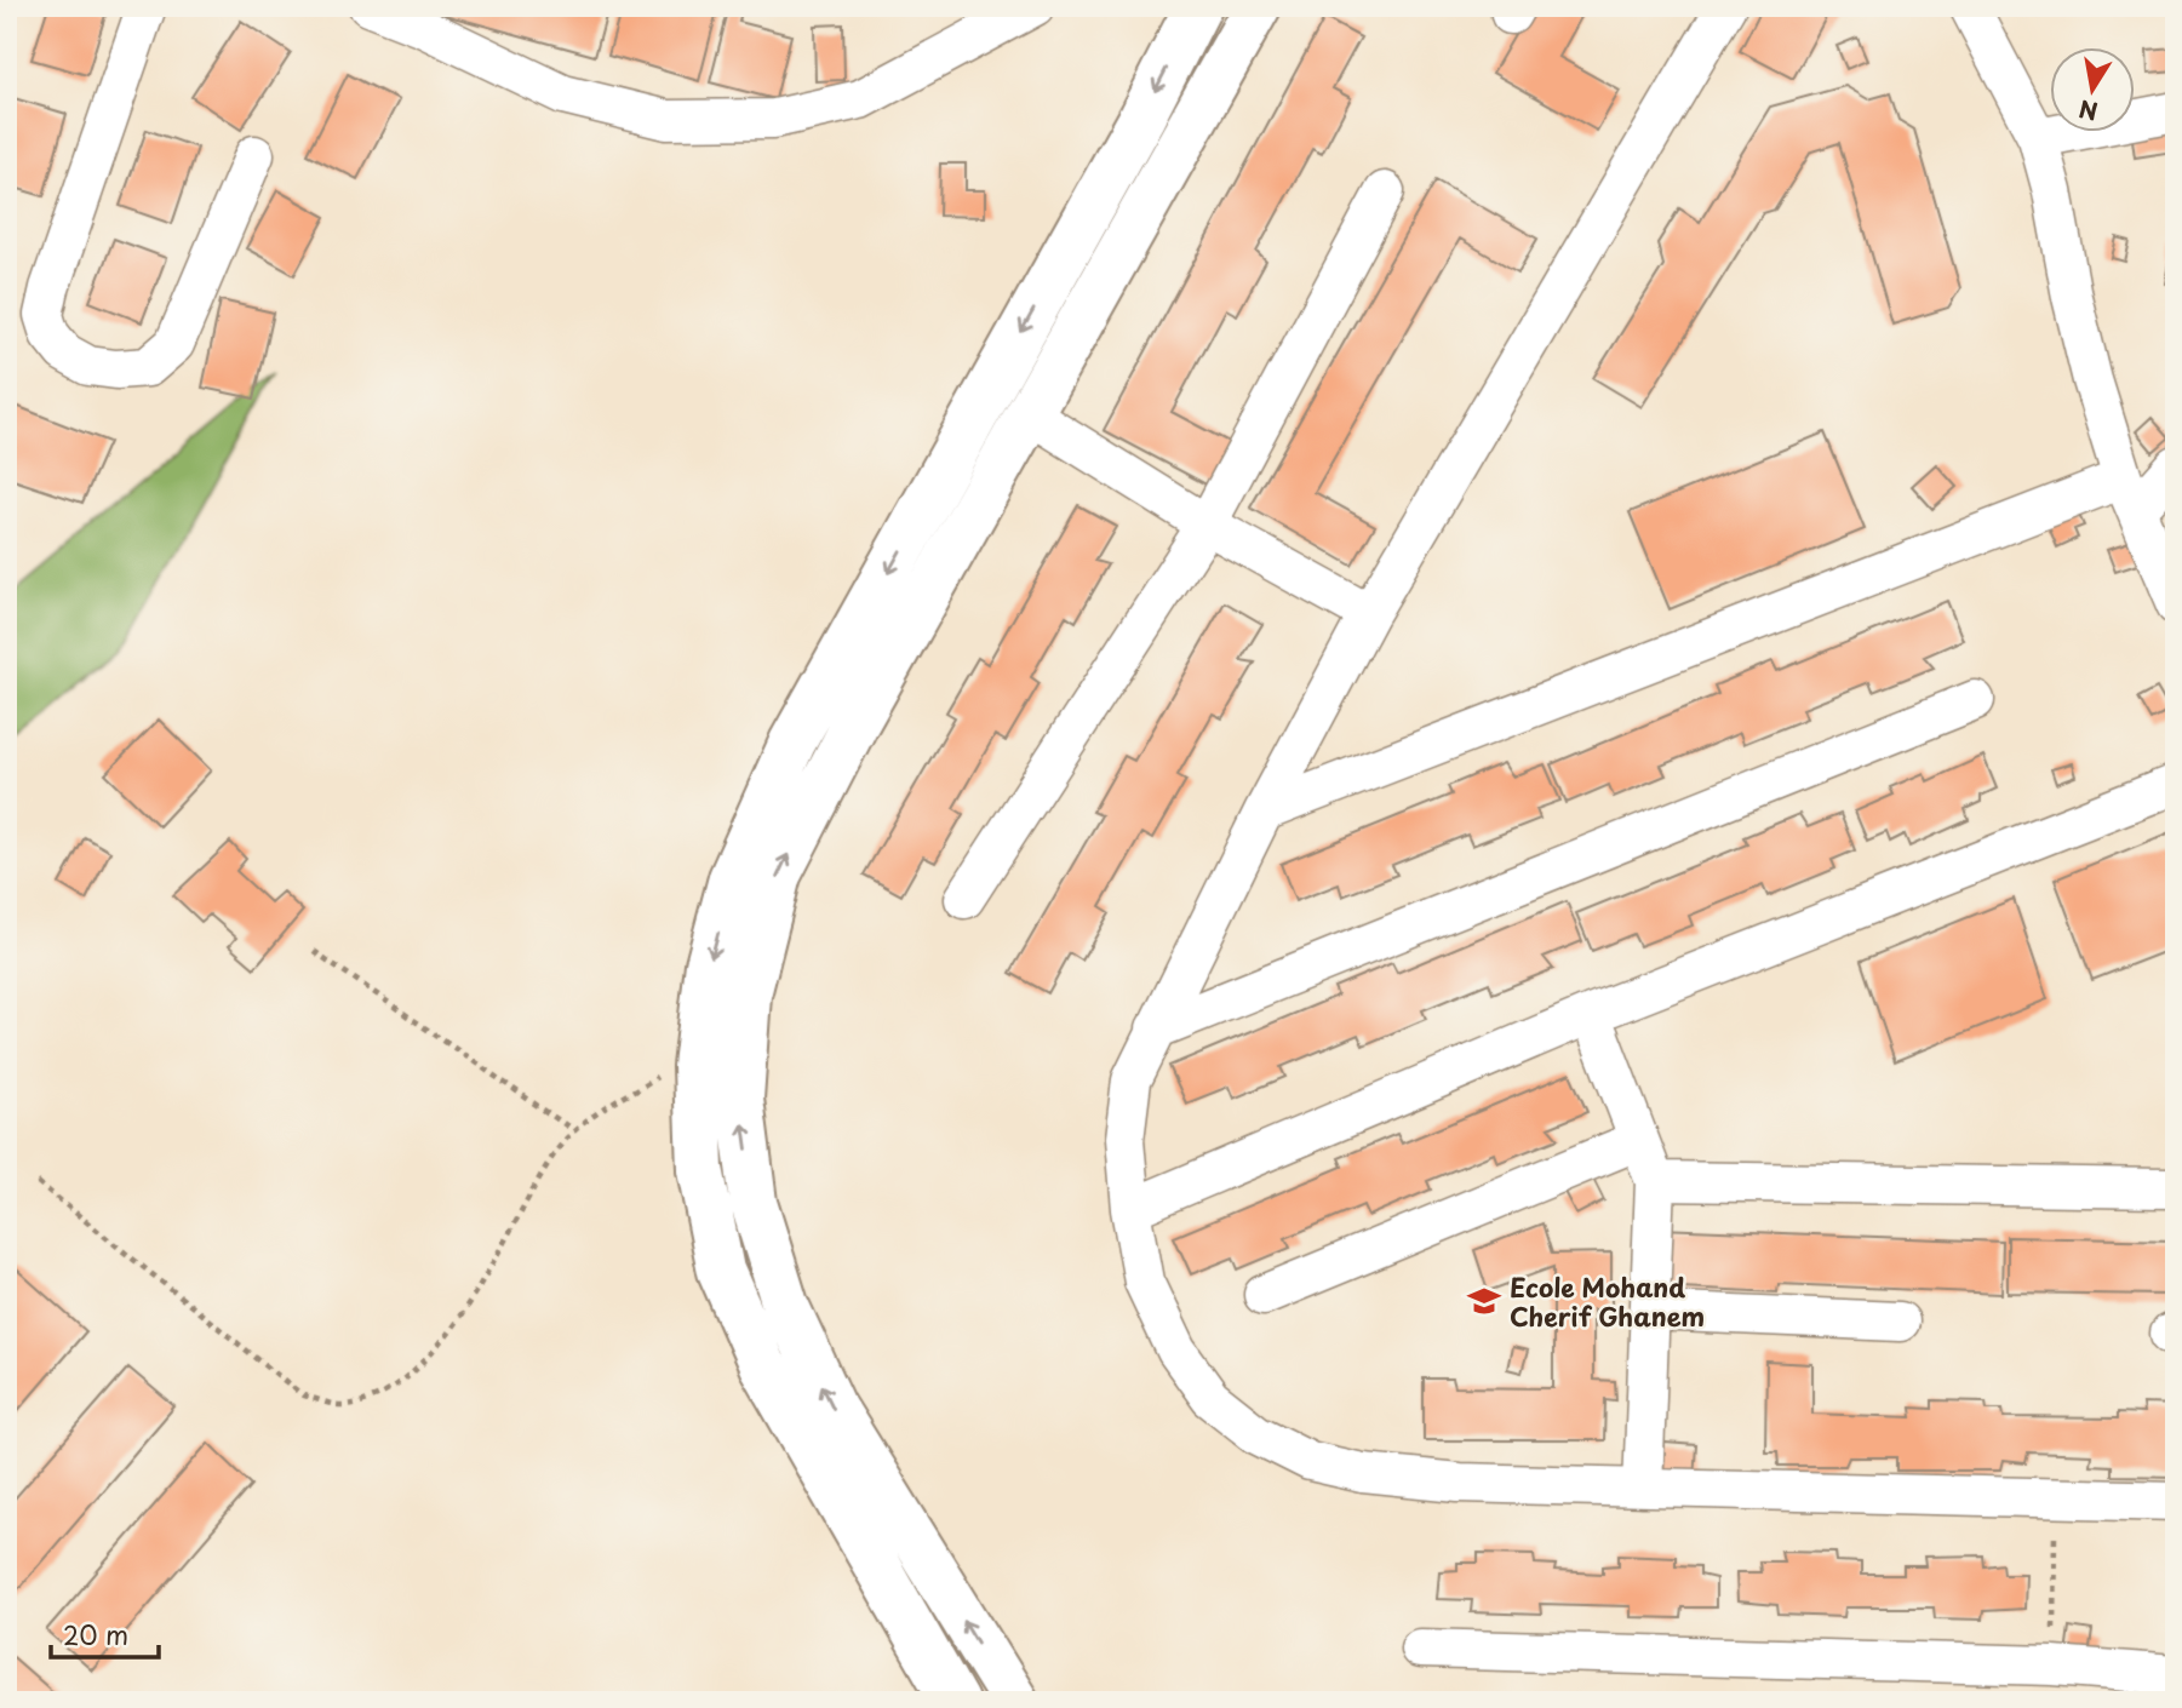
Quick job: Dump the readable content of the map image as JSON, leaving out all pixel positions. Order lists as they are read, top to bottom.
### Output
{
  "places": {
    "school or university": ["Ecole Mohand Cherif Ghanem"]
  },
  "scale_bar": "20 m",
  "north": "bottom"
}
